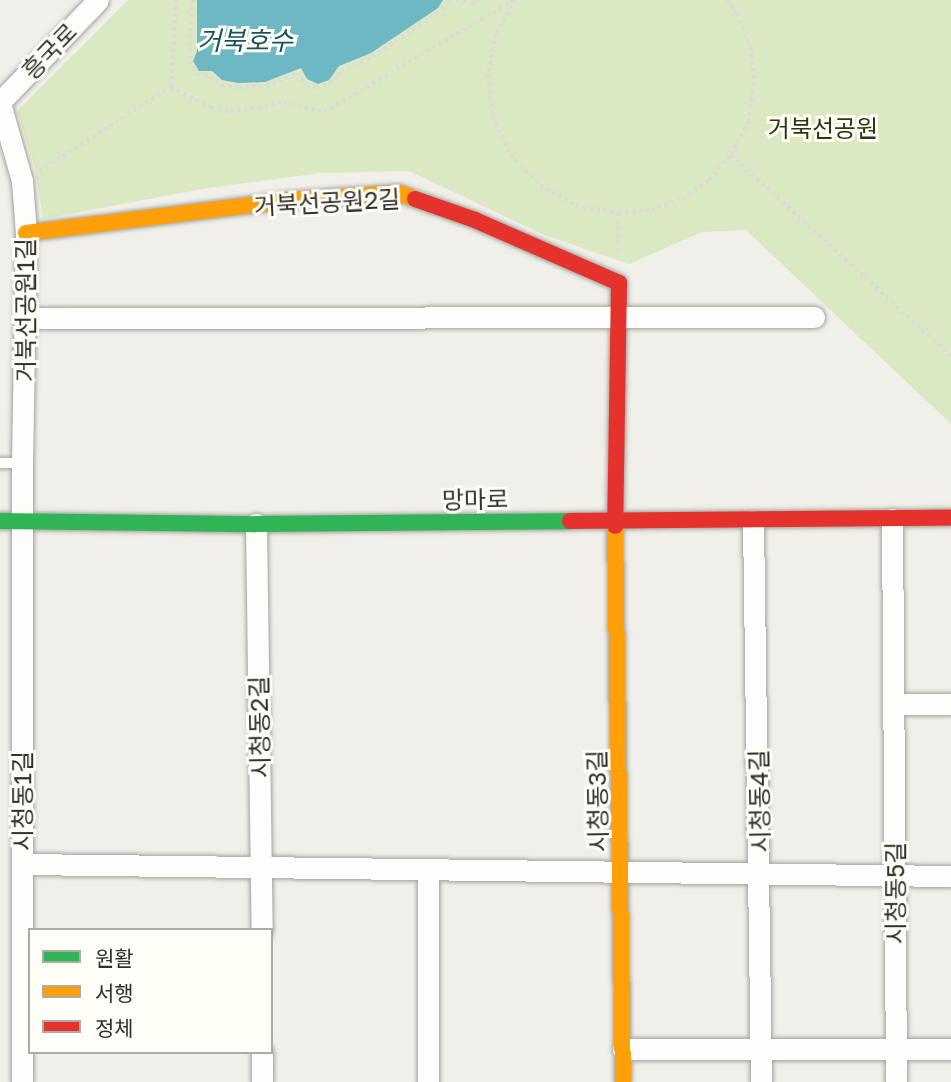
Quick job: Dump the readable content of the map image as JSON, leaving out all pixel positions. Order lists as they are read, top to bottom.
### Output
{
  "streets": {
    "street": [
      "흥국로",
      "거북선공원2길",
      "거북선공원1길",
      "망마로",
      "시청동2길",
      "시청동1길",
      "시청동3길",
      "시청동4길",
      "시청동5길"
    ]
  },
  "crossings": [
    ["흥국로", "거북선공원1길"],
    ["거북선공원2길", "거북선공원1길"],
    ["거북선공원1길", "망마로"],
    ["거북선공원1길", "시청동1길"],
    ["망마로", "시청동2길"],
    ["망마로", "시청동1길"],
    ["망마로", "시청동3길"],
    ["망마로", "시청동4길"],
    ["망마로", "시청동5길"]
  ],
  "water": ["거북호수"],
  "parks": ["거북선공원"],
  "legend": ["원활", "서행", "정체"]
}
